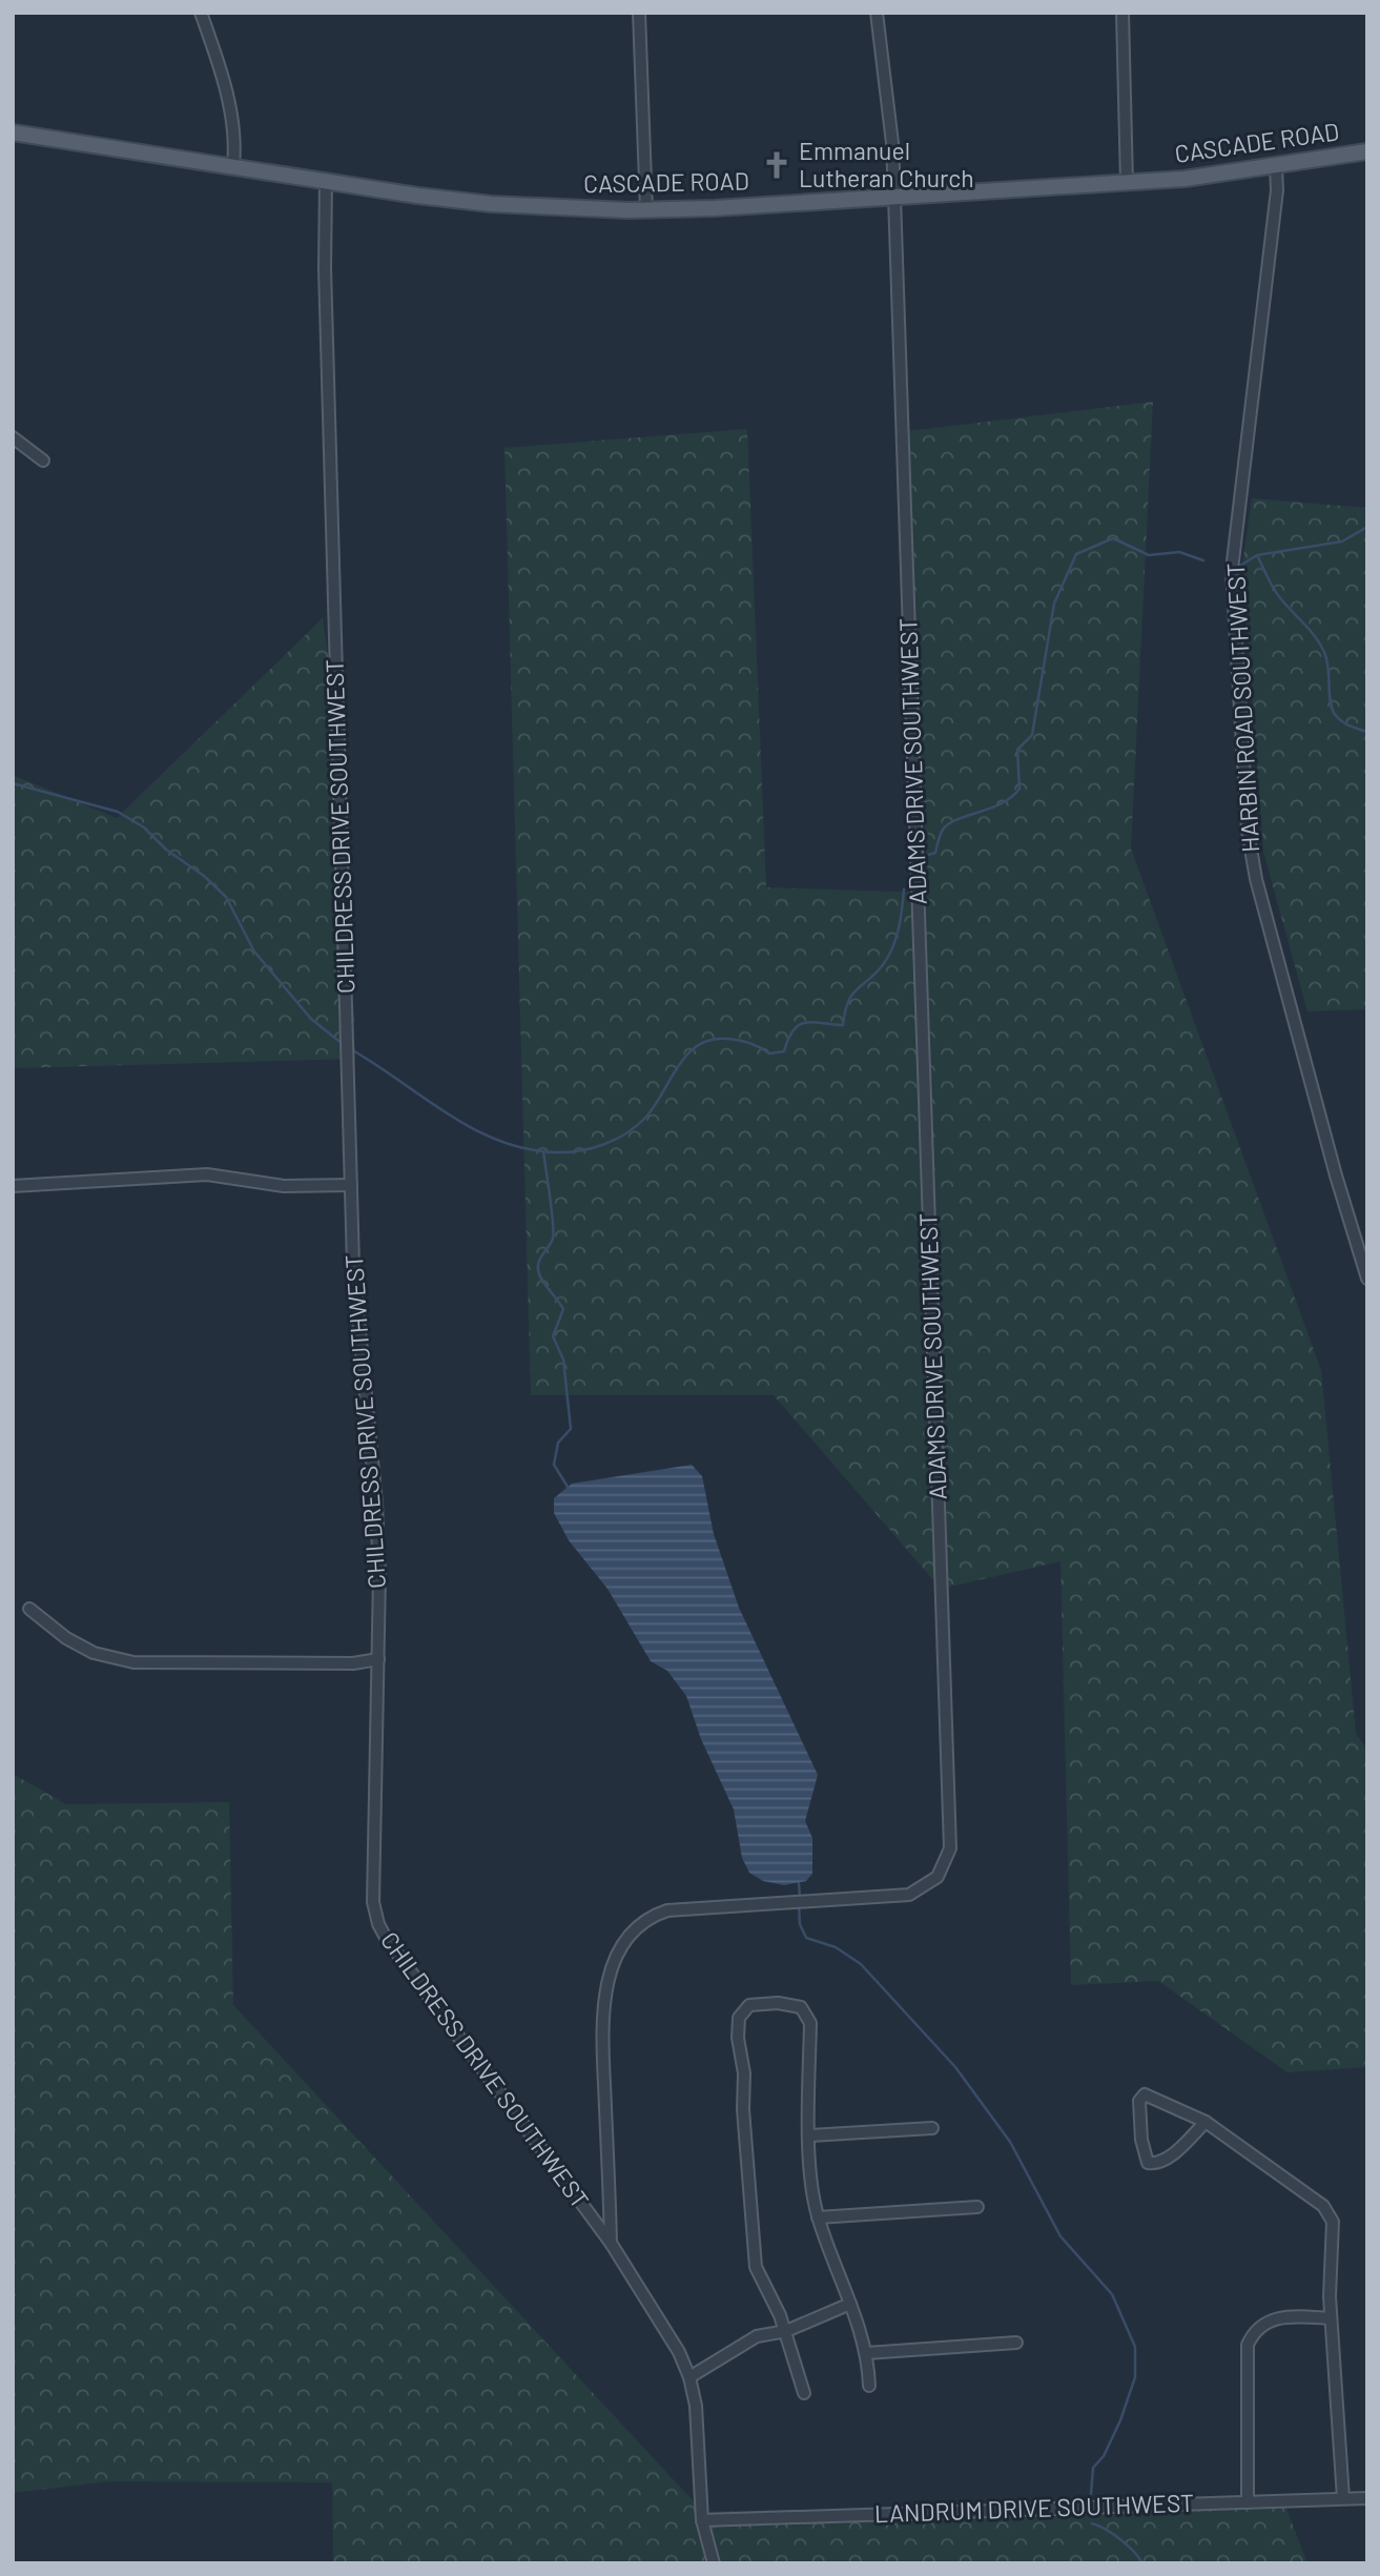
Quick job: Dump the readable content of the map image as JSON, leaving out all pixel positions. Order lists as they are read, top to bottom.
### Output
{
  "streets": {
    "main road": ["CASCADE ROAD"],
    "street": [
      "HARBIN ROAD SOUTHWEST",
      "ADAMS DRIVE SOUTHWEST",
      "CHILDRESS DRIVE SOUTHWEST",
      "LANDRUM DRIVE SOUTHWEST"
    ]
  },
  "crossings": [
    ["CASCADE ROAD", "HARBIN ROAD SOUTHWEST"],
    ["CASCADE ROAD", "ADAMS DRIVE SOUTHWEST"],
    ["CASCADE ROAD", "CHILDRESS DRIVE SOUTHWEST"],
    ["ADAMS DRIVE SOUTHWEST", "CHILDRESS DRIVE SOUTHWEST"],
    ["CHILDRESS DRIVE SOUTHWEST", "LANDRUM DRIVE SOUTHWEST"]
  ],
  "places": {
    "church": ["Emmanuel Lutheran Church"]
  }
}
